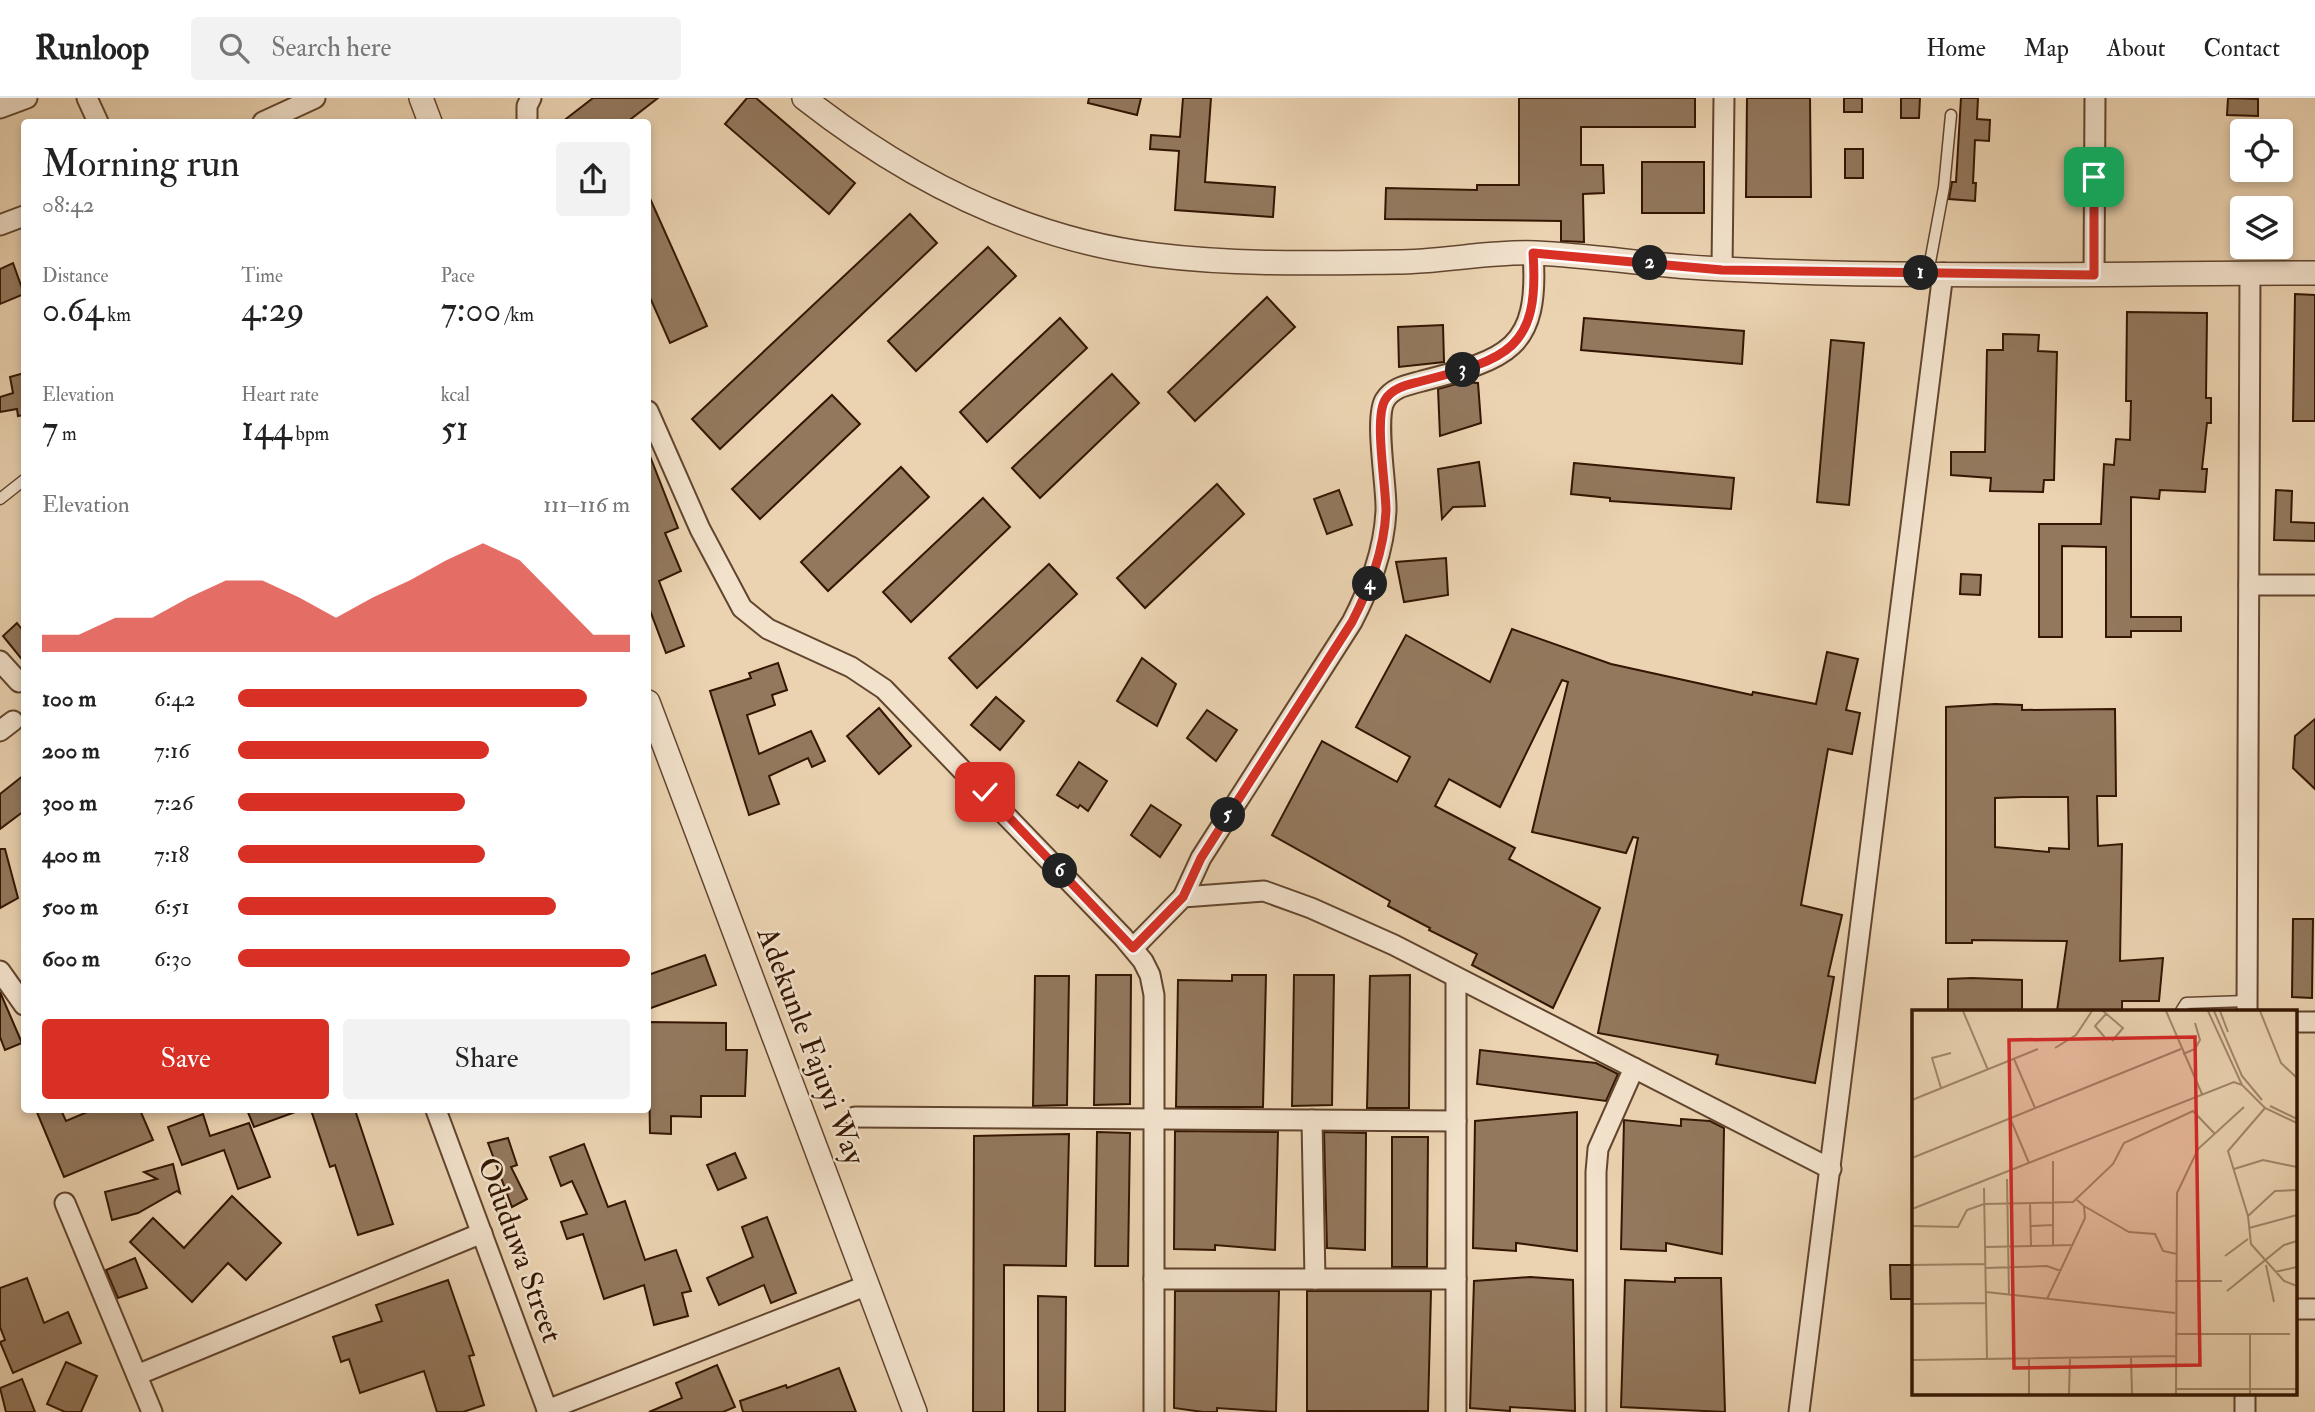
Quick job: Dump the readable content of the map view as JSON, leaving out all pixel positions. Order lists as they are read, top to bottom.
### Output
{
  "streets": {
    "street": ["Adekunle Fajuyi Way", "Oduduwa Street"]
  },
  "page": {
    "header": "Runloop",
    "search": "Search here",
    "nav": [
      "Home",
      "Map",
      "About",
      "Contact"
    ],
    "heading": ["Morning run", "08:42"],
    "stats": [
      ["Distance", "0.64 km"],
      ["Time", "4:29"],
      ["Pace", "7:00 /km"],
      ["Elevation", "7 m"],
      ["Heart rate", "144 bpm"],
      ["kcal", "51"]
    ],
    "pins": [
      "2",
      "1",
      "3",
      "4",
      "5",
      "6"
    ],
    "chart": ["Elevation", "111–116 m"],
    "list": [
      {
        "name": "100 m",
        "note": "6:42"
      },
      {
        "name": "200 m",
        "note": "7:16"
      },
      {
        "name": "300 m",
        "note": "7:26"
      },
      {
        "name": "400 m",
        "note": "7:18"
      },
      {
        "name": "500 m",
        "note": "6:51"
      },
      {
        "name": "600 m",
        "note": "6:30"
      }
    ],
    "buttons": ["Save", "Share"]
  }
}
